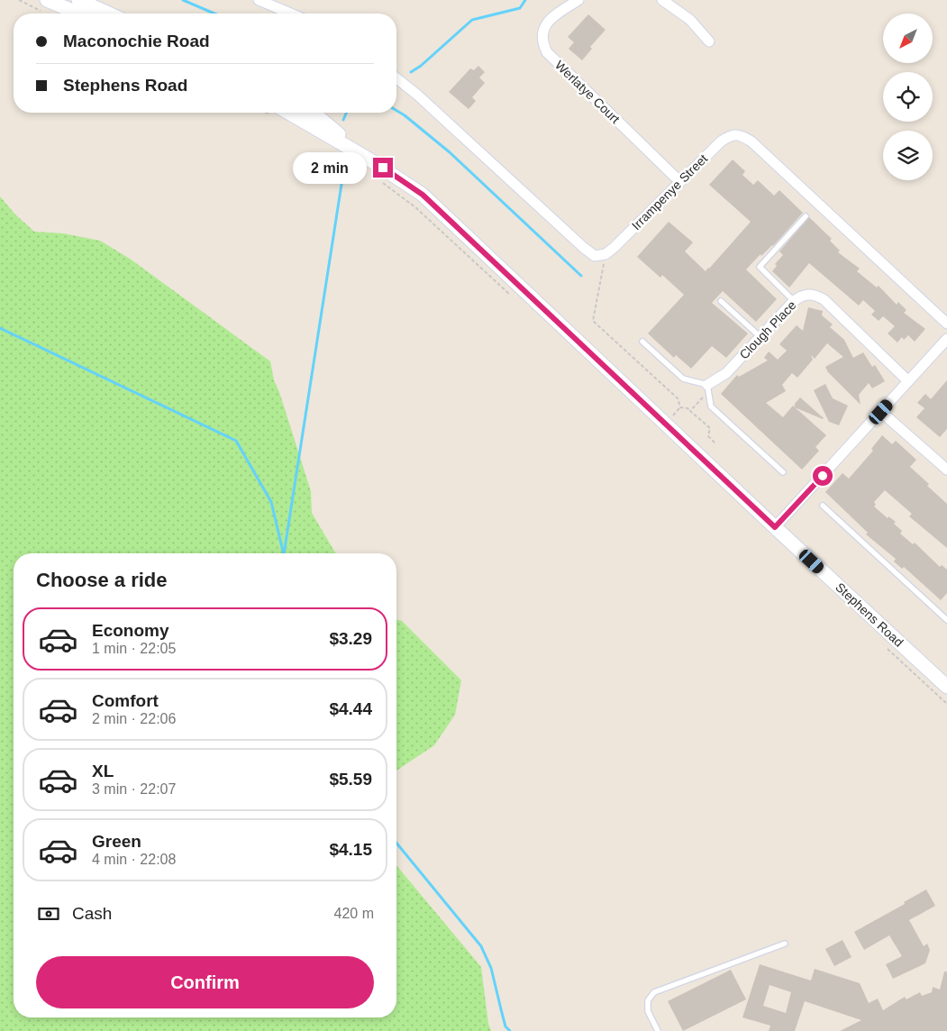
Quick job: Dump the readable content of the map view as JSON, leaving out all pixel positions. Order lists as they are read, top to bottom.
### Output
{
  "streets": {
    "street": [
      "Werlatye Court",
      "Irrampenye Street",
      "Clough Place",
      "Stephens Road"
    ]
  },
  "crossings": [
    ["Werlatye Court", "Irrampenye Street"]
  ],
  "north": "bottom left",
  "page": {
    "banner": ["Maconochie Road", "Stephens Road"],
    "bubble": "2 min",
    "heading": "Choose a ride",
    "list": [
      {
        "name": "Economy",
        "note": "1 min · 22:05",
        "value": "$3.29"
      },
      {
        "name": "Comfort",
        "note": "2 min · 22:06",
        "value": "$4.44"
      },
      {
        "name": "XL",
        "note": "3 min · 22:07",
        "value": "$5.59"
      },
      {
        "name": "Green",
        "note": "4 min · 22:08",
        "value": "$4.15"
      }
    ],
    "pay": ["Cash", "420 m"],
    "buttons": "Confirm"
  }
}
